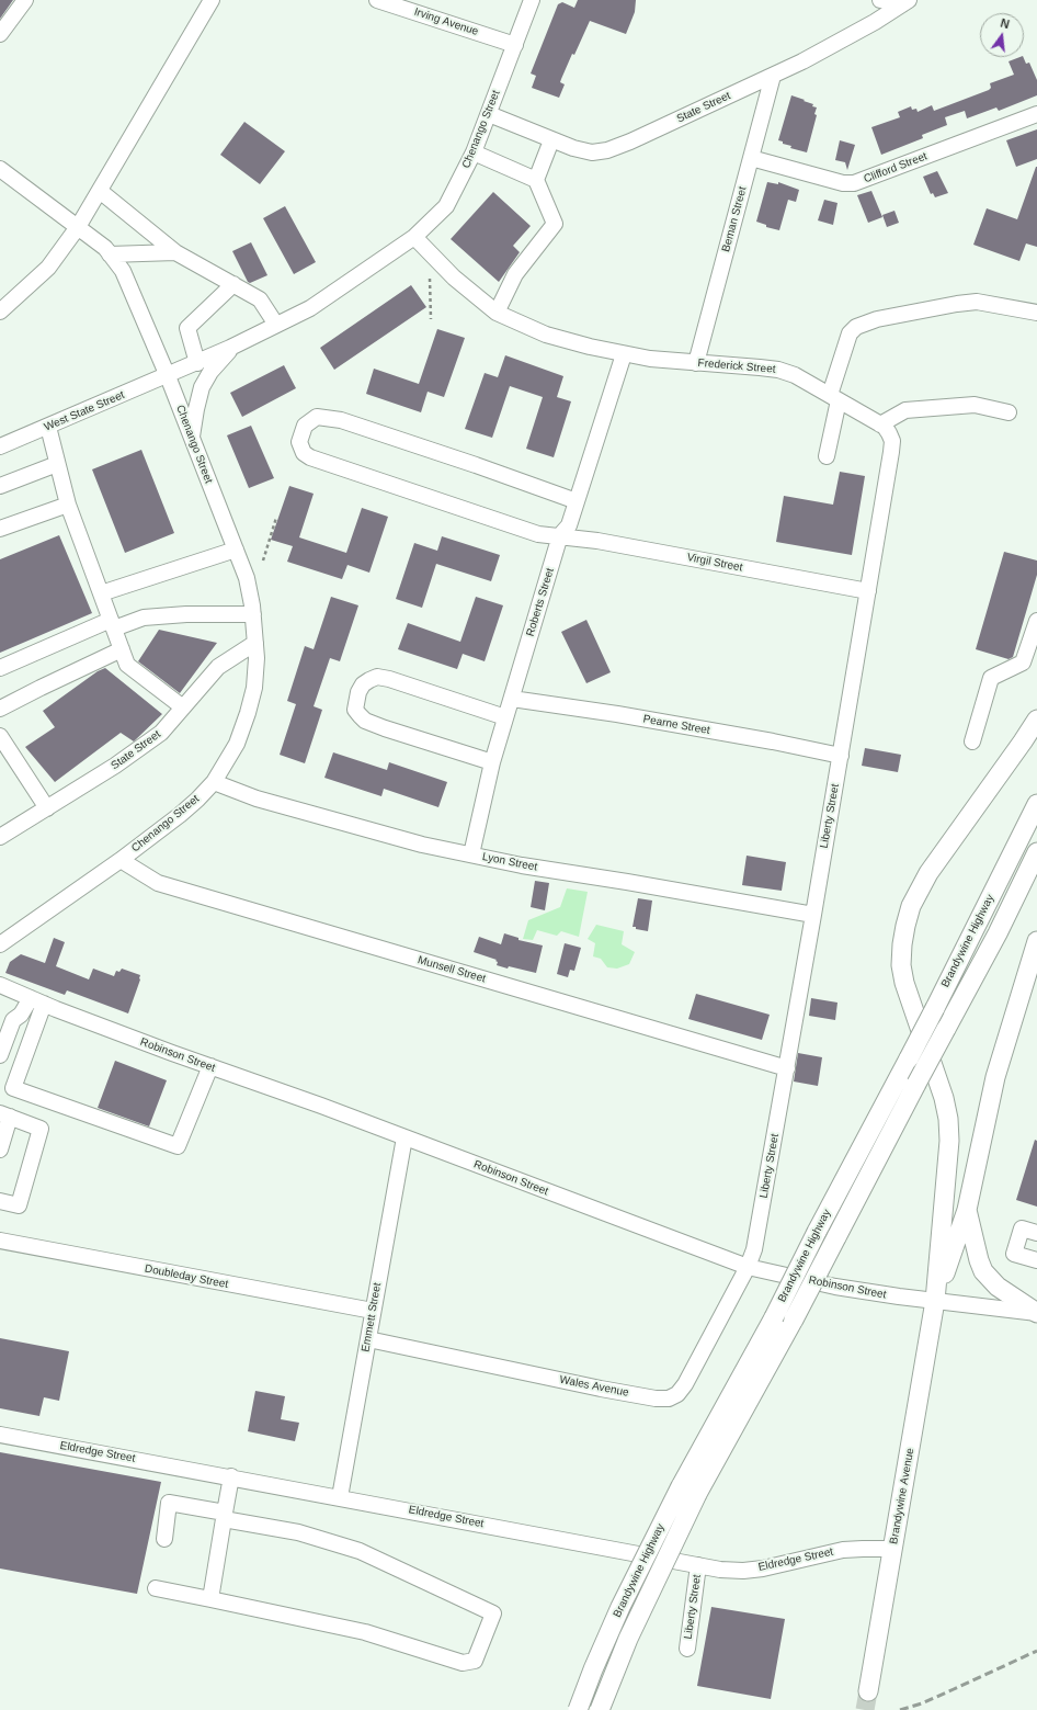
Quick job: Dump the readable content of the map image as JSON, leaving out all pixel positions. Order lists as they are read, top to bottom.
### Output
{
  "streets": {
    "main road": ["Brandywine Highway", "Brandywine Avenue"],
    "street": [
      "Irving Avenue",
      "State Street",
      "Chenango Street",
      "Clifford Street",
      "Beman Street",
      "Frederick Street",
      "West State Street",
      "Virgil Street",
      "Roberts Street",
      "Pearne Street",
      "Liberty Street",
      "Lyon Street",
      "Munsell Street",
      "Robinson Street",
      "Doubleday Street",
      "Emmett Street",
      "Wales Avenue",
      "Eldredge Street"
    ]
  },
  "crossings": [
    ["Irving Avenue", "Chenango Street"],
    ["State Street", "Chenango Street"],
    ["State Street", "Beman Street"],
    ["Chenango Street", "Frederick Street"],
    ["Chenango Street", "West State Street"],
    ["Chenango Street", "Lyon Street"],
    ["Chenango Street", "Munsell Street"],
    ["Clifford Street", "Beman Street"],
    ["Beman Street", "Frederick Street"],
    ["Frederick Street", "Roberts Street"],
    ["Frederick Street", "Liberty Street"],
    ["Virgil Street", "Roberts Street"],
    ["Virgil Street", "Liberty Street"],
    ["Roberts Street", "Pearne Street"],
    ["Roberts Street", "Lyon Street"],
    ["Pearne Street", "Liberty Street"],
    ["Liberty Street", "Lyon Street"],
    ["Liberty Street", "Munsell Street"],
    ["Liberty Street", "Robinson Street"],
    ["Liberty Street", "Wales Avenue"],
    ["Liberty Street", "Eldredge Street"],
    ["Robinson Street", "Emmett Street"],
    ["Robinson Street", "Wales Avenue"],
    ["Robinson Street", "Brandywine Avenue"],
    ["Doubleday Street", "Emmett Street"],
    ["Emmett Street", "Wales Avenue"],
    ["Emmett Street", "Eldredge Street"],
    ["Eldredge Street", "Brandywine Avenue"]
  ],
  "north": "top"
}
